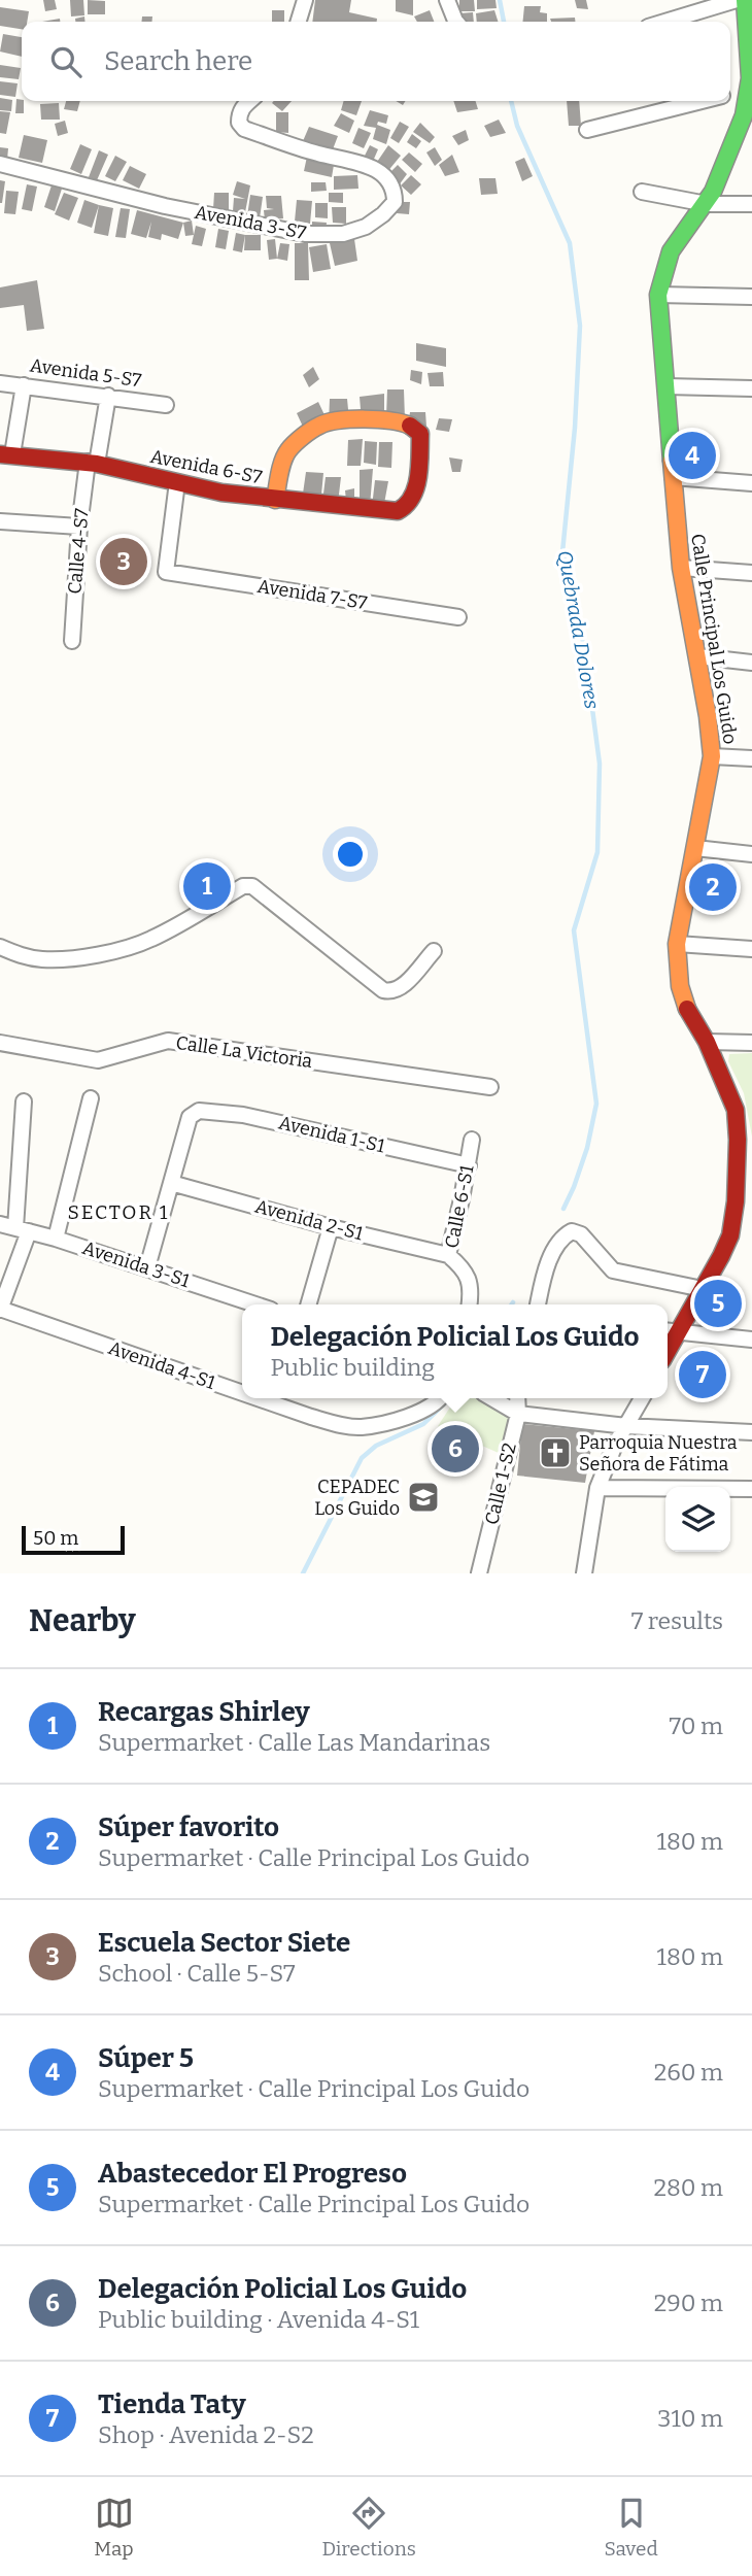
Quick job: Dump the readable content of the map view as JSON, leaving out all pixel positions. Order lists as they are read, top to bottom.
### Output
{
  "streets": {
    "street": [
      "Avenida 3-S7",
      "Avenida 5-S7",
      "Avenida 6-S7",
      "Calle 4-S7",
      "Avenida 7-S7",
      "Calle Principal Los Guido",
      "Calle La Victoria",
      "Avenida 1-S1",
      "Calle 6-S1",
      "Avenida 2-S1",
      "Avenida 3-S1",
      "Avenida 4-S1",
      "Calle 1-S2"
    ]
  },
  "crossings": [
    ["Avenida 5-S7", "Calle 4-S7"],
    ["Avenida 6-S7", "Calle 4-S7"],
    ["Avenida 6-S7", "Avenida 7-S7"],
    ["Avenida 1-S1", "Calle 6-S1"],
    ["Avenida 1-S1", "Avenida 2-S1"],
    ["Calle 6-S1", "Avenida 2-S1"]
  ],
  "districts": ["SECTOR 1"],
  "water": ["Quebrada Dolores"],
  "places": {
    "church": ["Parroquia Nuestra Señora de Fátima"],
    "school or university": ["CEPADEC Los Guido"]
  },
  "scale_bar": "50 m",
  "page": {
    "search": "Search here",
    "pins": [
      "4",
      "3",
      "1",
      "2",
      "5",
      "7",
      "6"
    ],
    "popup": ["Delegación Policial Los Guido", "Public building"],
    "scale": "50 m",
    "heading": ["Nearby", "7 results"],
    "list": [
      {
        "mark": "1",
        "name": "Recargas Shirley",
        "note": "Supermarket · Calle Las Mandarinas",
        "value": "70 m"
      },
      {
        "mark": "2",
        "name": "Súper favorito",
        "note": "Supermarket · Calle Principal Los Guido",
        "value": "180 m"
      },
      {
        "mark": "3",
        "name": "Escuela Sector Siete",
        "note": "School · Calle 5-S7",
        "value": "180 m"
      },
      {
        "mark": "4",
        "name": "Súper 5",
        "note": "Supermarket · Calle Principal Los Guido",
        "value": "260 m"
      },
      {
        "mark": "5",
        "name": "Abastecedor El Progreso",
        "note": "Supermarket · Calle Principal Los Guido",
        "value": "280 m"
      },
      {
        "mark": "6",
        "name": "Delegación Policial Los Guido",
        "note": "Public building · Avenida 4-S1",
        "value": "290 m"
      },
      {
        "mark": "7",
        "name": "Tienda Taty",
        "note": "Shop · Avenida 2-S2",
        "value": "310 m"
      }
    ],
    "nav": ["Map", "Directions", "Saved"]
  }
}
